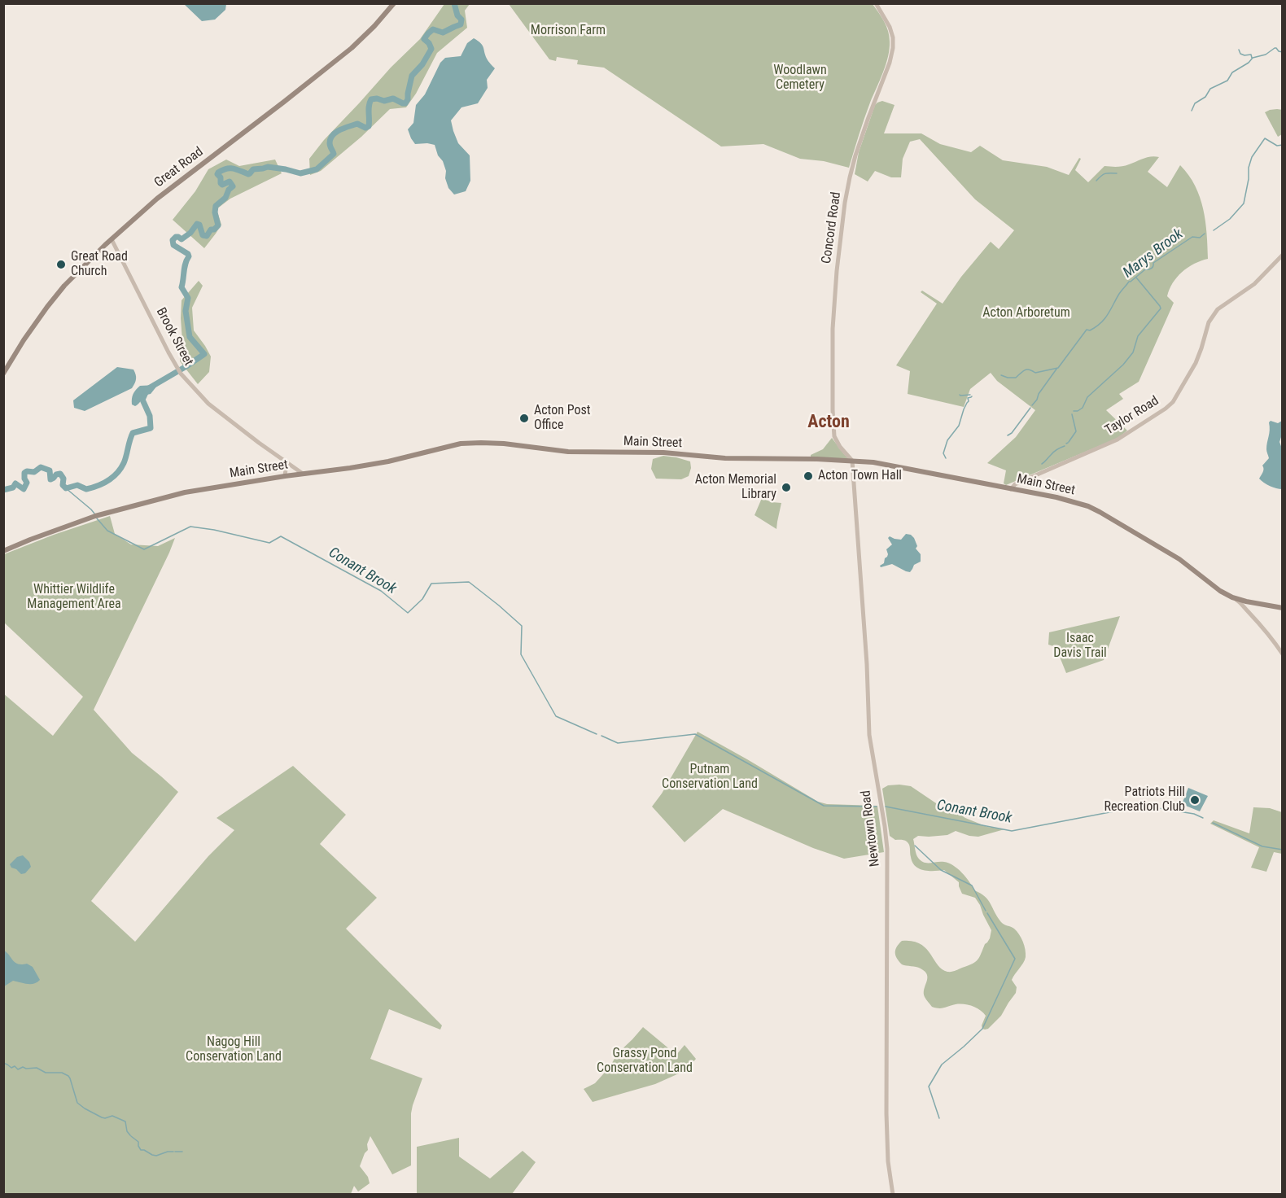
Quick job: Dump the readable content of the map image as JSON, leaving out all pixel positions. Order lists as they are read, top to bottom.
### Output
{
  "streets": {
    "main road": ["Great Road", "Main Street"],
    "street": [
      "Concord Road",
      "Brook Street",
      "Taylor Road",
      "Newtown Road"
    ]
  },
  "crossings": [
    ["Great Road", "Brook Street"],
    ["Concord Road", "Main Street"],
    ["Concord Road", "Newtown Road"],
    ["Brook Street", "Main Street"],
    ["Taylor Road", "Main Street"],
    ["Main Street", "Newtown Road"]
  ],
  "districts": ["Acton"],
  "water": ["Marys Brook", "Conant Brook"],
  "parks": [
    "Morrison Farm",
    "Woodlawn Cemetery",
    "Acton Arboretum",
    "Whittier Wildlife Management Area",
    "Isaac Davis Trail",
    "Putnam Conservation Land",
    "Nagog Hill Conservation Land",
    "Grassy Pond Conservation Land"
  ],
  "places": [
    "Great Road Church",
    "Acton Post Office",
    "Acton Town Hall",
    "Acton Memorial Library",
    "Patriots Hill Recreation Club"
  ]
}
